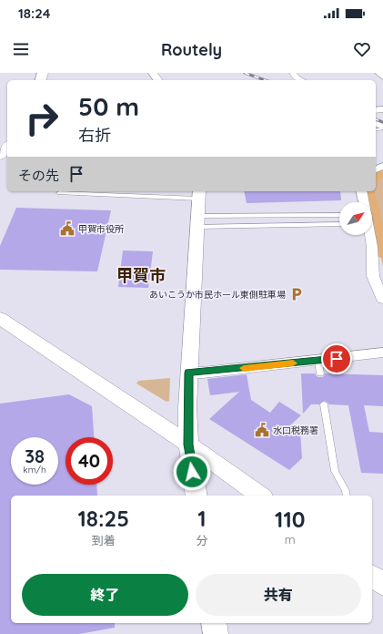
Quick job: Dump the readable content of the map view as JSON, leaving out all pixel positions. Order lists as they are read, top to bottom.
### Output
{
  "districts": ["甲賀市"],
  "places": {
    "public building": ["甲賀市役所", "水口税務署"],
    "parking": ["あいこうか市民ホール東側駐車場"]
  },
  "north": "top right",
  "page": {
    "status": "18:24",
    "header": "Routely",
    "turn": ["50 m", "右折"],
    "then": "その先",
    "speed": "38 km/h",
    "limit": "40",
    "eta": [
      "18:25",
      "到着",
      "1",
      "分",
      "110",
      "m"
    ],
    "buttons": ["終了", "共有"]
  }
}
